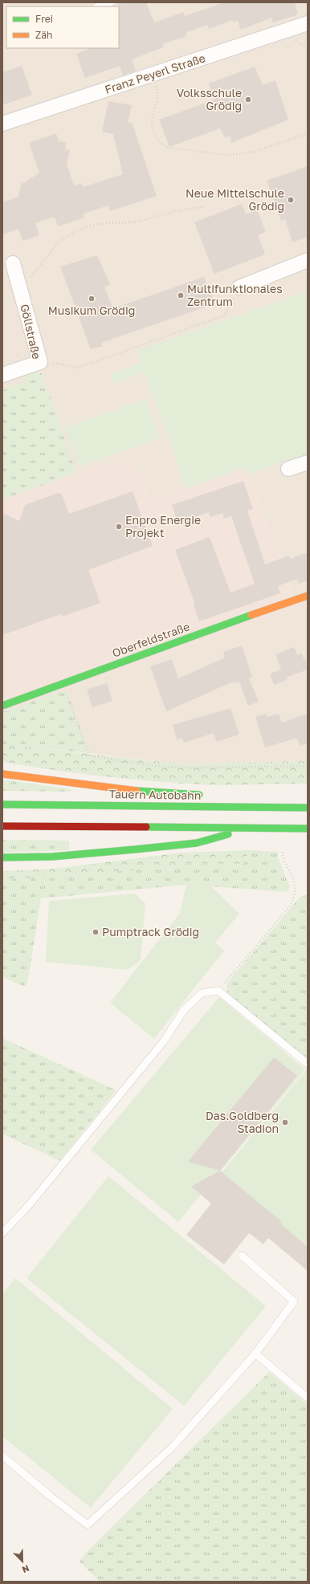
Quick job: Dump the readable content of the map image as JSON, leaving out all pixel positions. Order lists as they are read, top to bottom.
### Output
{
  "streets": {
    "main road": ["Oberfeldstraße", "Tauern Autobahn"],
    "street": ["Franz Peyerl Straße", "Göllstraße"]
  },
  "places": [
    "Volksschule Grödig",
    "Neue Mittelschule Grödig",
    "Multifunktionales Zentrum",
    "Musikum Grödig",
    "Enpro Energie Projekt",
    "Pumptrack Grödig",
    "Das.Goldberg Stadion"
  ],
  "legend": ["Frei", "Zäh"],
  "north": "bottom right"
}
